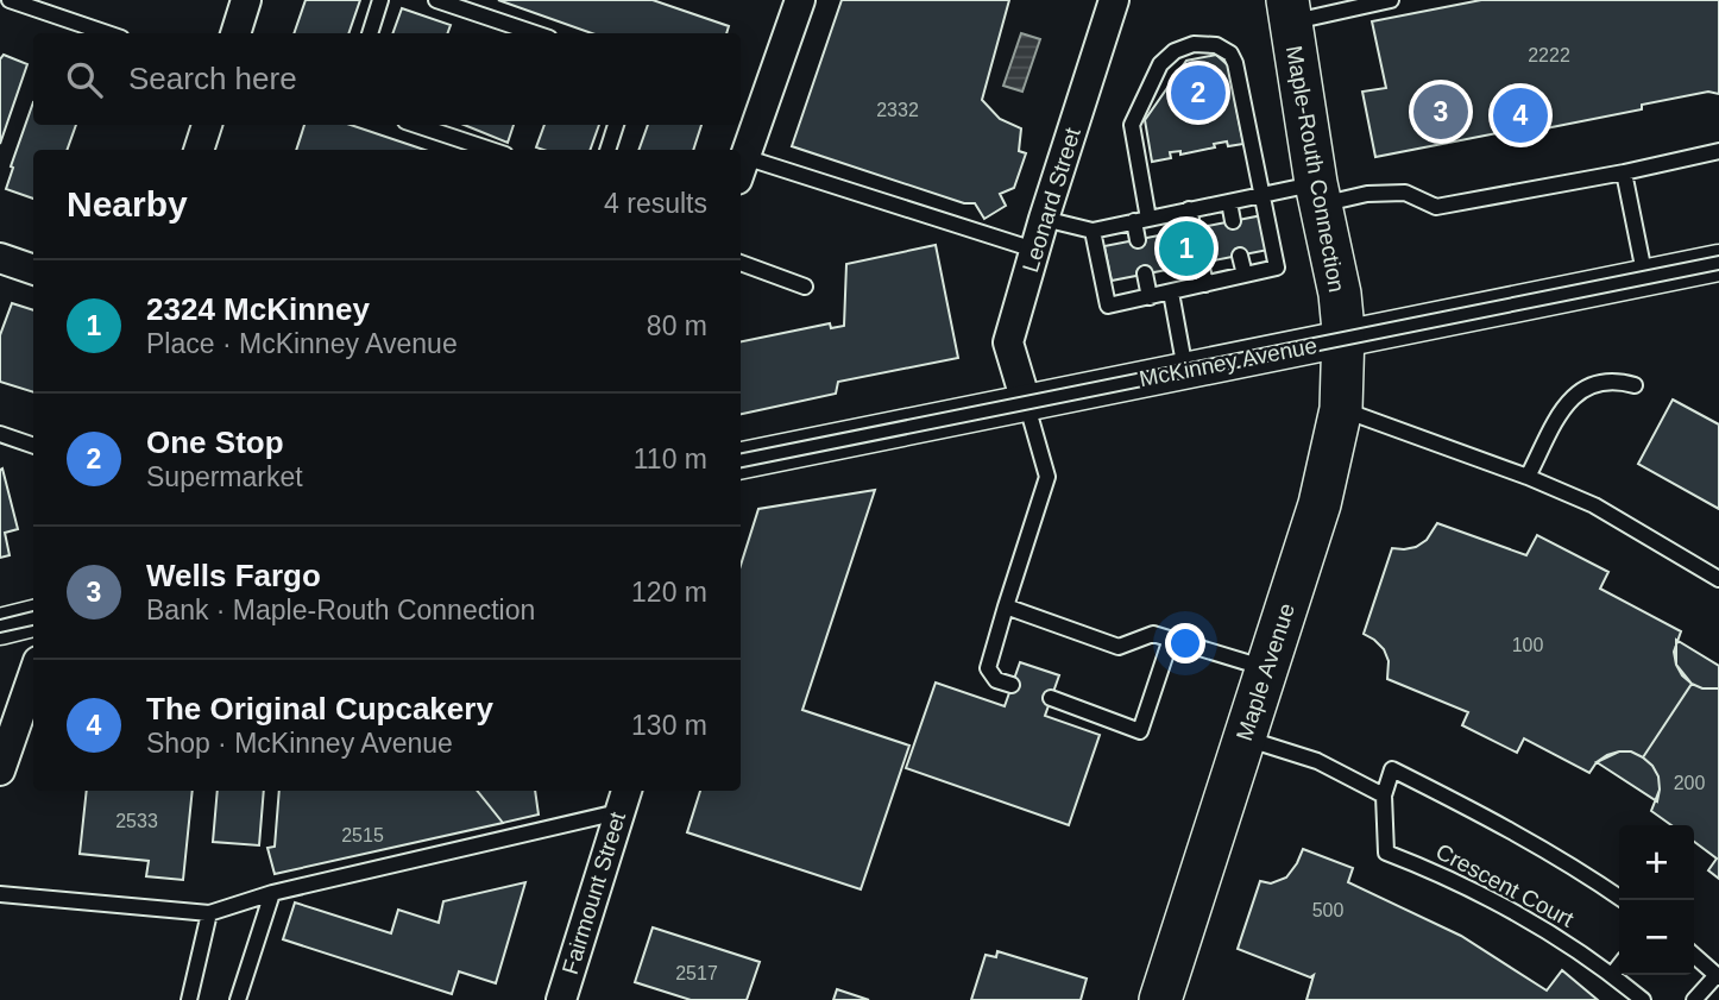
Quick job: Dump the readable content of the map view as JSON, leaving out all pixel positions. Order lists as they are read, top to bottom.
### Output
{
  "streets": {
    "main road": ["Maple-Routh Connection", "Maple Avenue"],
    "street": ["Leonard Street", "McKinney Avenue", "Fairmount Street"],
    "lane": ["Crescent Court"]
  },
  "crossings": [
    ["Maple-Routh Connection", "McKinney Avenue"],
    ["Maple-Routh Connection", "Maple Avenue"],
    ["Leonard Street", "McKinney Avenue"],
    ["McKinney Avenue", "Maple Avenue"]
  ],
  "house_numbers": [
    "2222",
    "2332",
    "100",
    "200",
    "2533",
    "2515",
    "500",
    "2517"
  ],
  "page": {
    "search": "Search here",
    "pins": [
      "2",
      "3",
      "4",
      "1"
    ],
    "heading": ["Nearby", "4 results"],
    "list": [
      {
        "mark": "1",
        "name": "2324 McKinney",
        "note": "Place · McKinney Avenue",
        "value": "80 m"
      },
      {
        "mark": "2",
        "name": "One Stop",
        "note": "Supermarket",
        "value": "110 m"
      },
      {
        "mark": "3",
        "name": "Wells Fargo",
        "note": "Bank · Maple-Routh Connection",
        "value": "120 m"
      },
      {
        "mark": "4",
        "name": "The Original Cupcakery",
        "note": "Shop · McKinney Avenue",
        "value": "130 m"
      }
    ],
    "map_buttons": ["+", "−"]
  }
}
